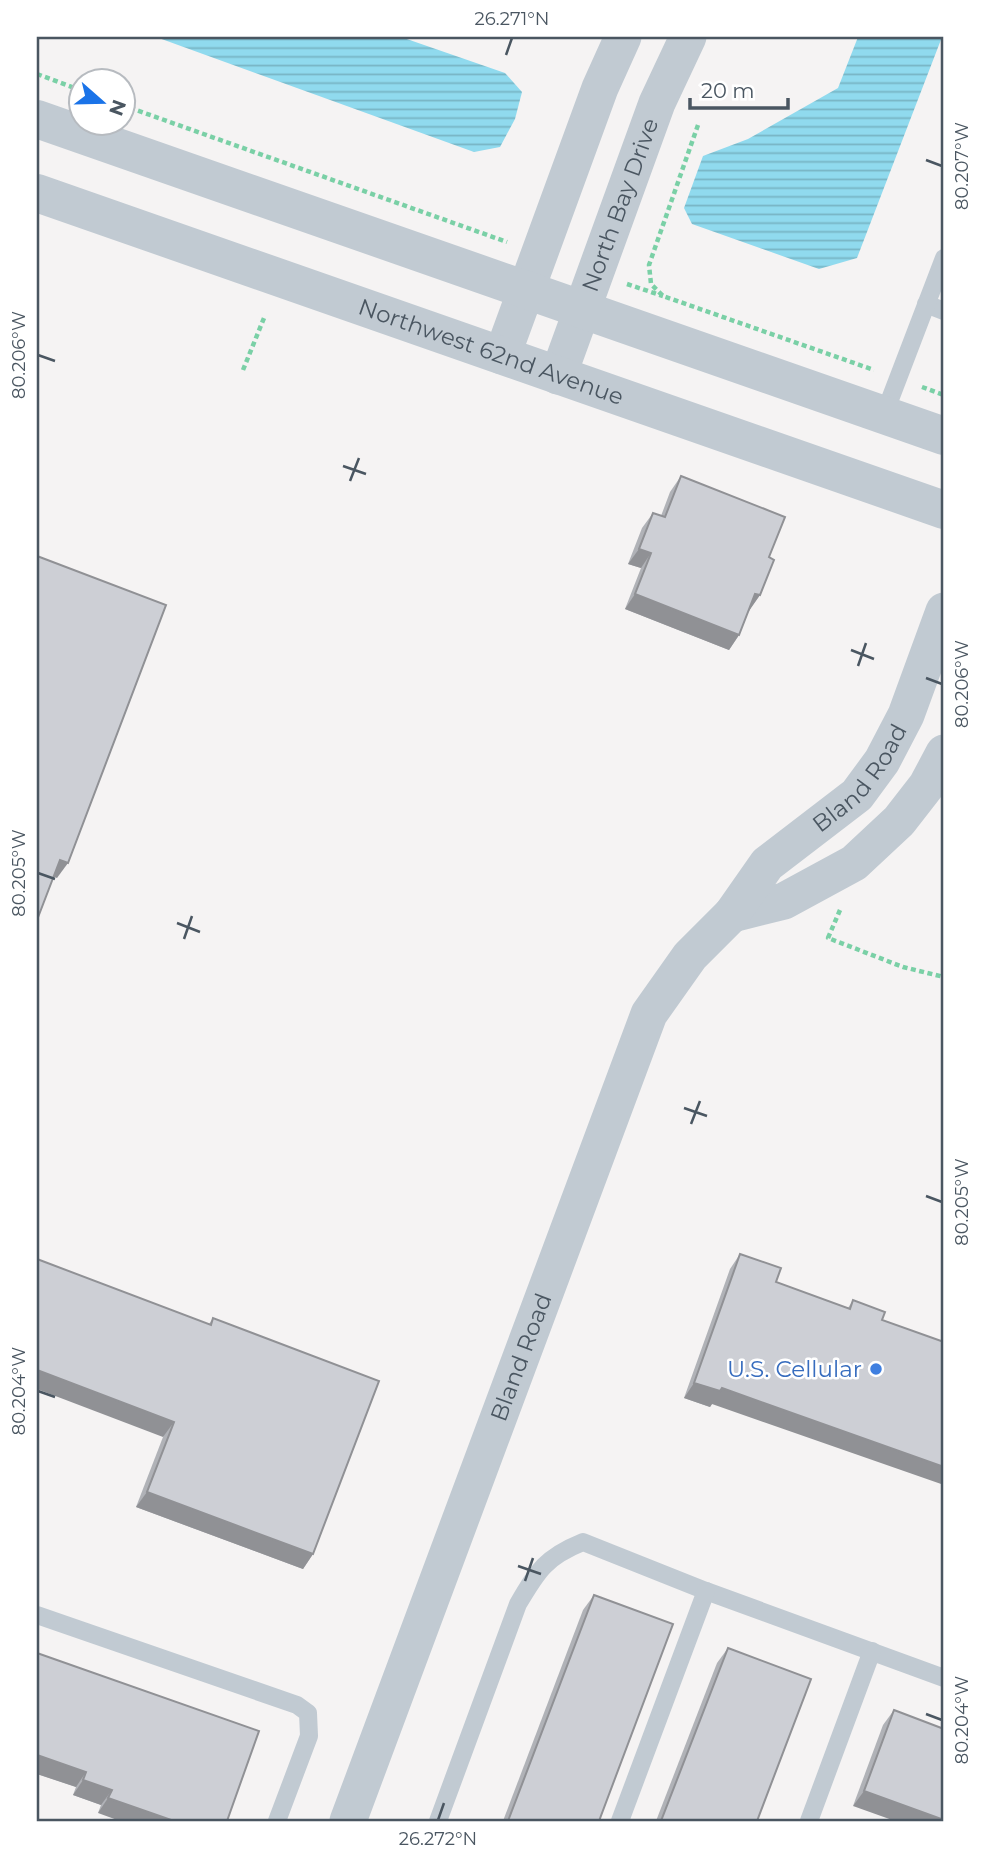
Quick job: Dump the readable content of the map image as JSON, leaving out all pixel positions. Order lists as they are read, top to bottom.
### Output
{
  "streets": {
    "street": ["North Bay Drive", "Northwest 62nd Avenue", "Bland Road"]
  },
  "crossings": [
    ["North Bay Drive", "Northwest 62nd Avenue"]
  ],
  "places": ["U.S. Cellular"],
  "scale_bar": "20 m",
  "north": "right",
  "coordinates": [
    "26.271°N",
    "80.207°W",
    "80.206°W",
    "80.205°W",
    "80.204°W",
    "26.272°N"
  ]
}
